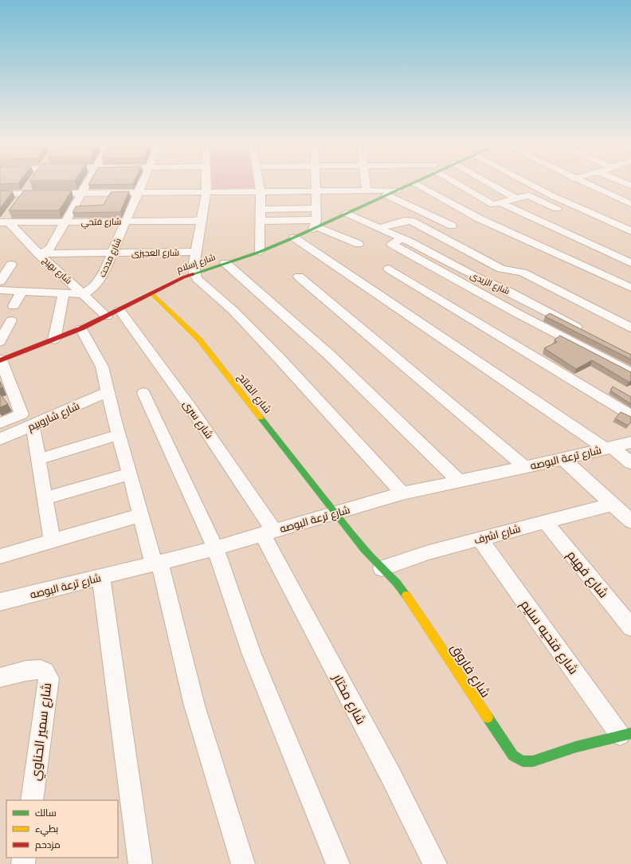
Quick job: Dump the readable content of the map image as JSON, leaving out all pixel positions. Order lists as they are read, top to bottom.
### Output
{
  "streets": {
    "street": [
      "شارع فتحي",
      "شارع العجيزى",
      "شارع مدحت",
      "شارع إسلام",
      "شارع بهيج",
      "شارع الزيدى",
      "شارع الفاتح",
      "شارع شاروبيم",
      "شارع سرى",
      "شارع ترعة البوصه",
      "شارع اشرف",
      "شارع فهيم",
      "شارع فتحيه سليم",
      "شارع فاروق",
      "شارع مختار",
      "شارع سمير الحناوي"
    ]
  },
  "crossings": [
    ["شارع فتحي", "شارع مدحت"],
    ["شارع فتحي", "شارع بهيج"],
    ["شارع العجيزى", "شارع مدحت"],
    ["شارع العجيزى", "شارع بهيج"],
    ["شارع مدحت", "شارع بهيج"],
    ["شارع إسلام", "شارع بهيج"],
    ["شارع إسلام", "شارع الزيدى"],
    ["شارع إسلام", "شارع الفاتح"],
    ["شارع إسلام", "شارع سرى"],
    ["شارع الفاتح", "شارع ترعة البوصه"],
    ["شارع الفاتح", "شارع فاروق"],
    ["شارع سرى", "شارع ترعة البوصه"],
    ["شارع سرى", "شارع مختار"],
    ["شارع ترعة البوصه", "شارع فاروق"],
    ["شارع ترعة البوصه", "شارع مختار"],
    ["شارع اشرف", "شارع فهيم"],
    ["شارع اشرف", "شارع فتحيه سليم"],
    ["شارع اشرف", "شارع فاروق"],
    ["شارع فتحيه سليم", "شارع فاروق"]
  ],
  "legend": ["سالك", "بطيء", "مزدحم"]
}
